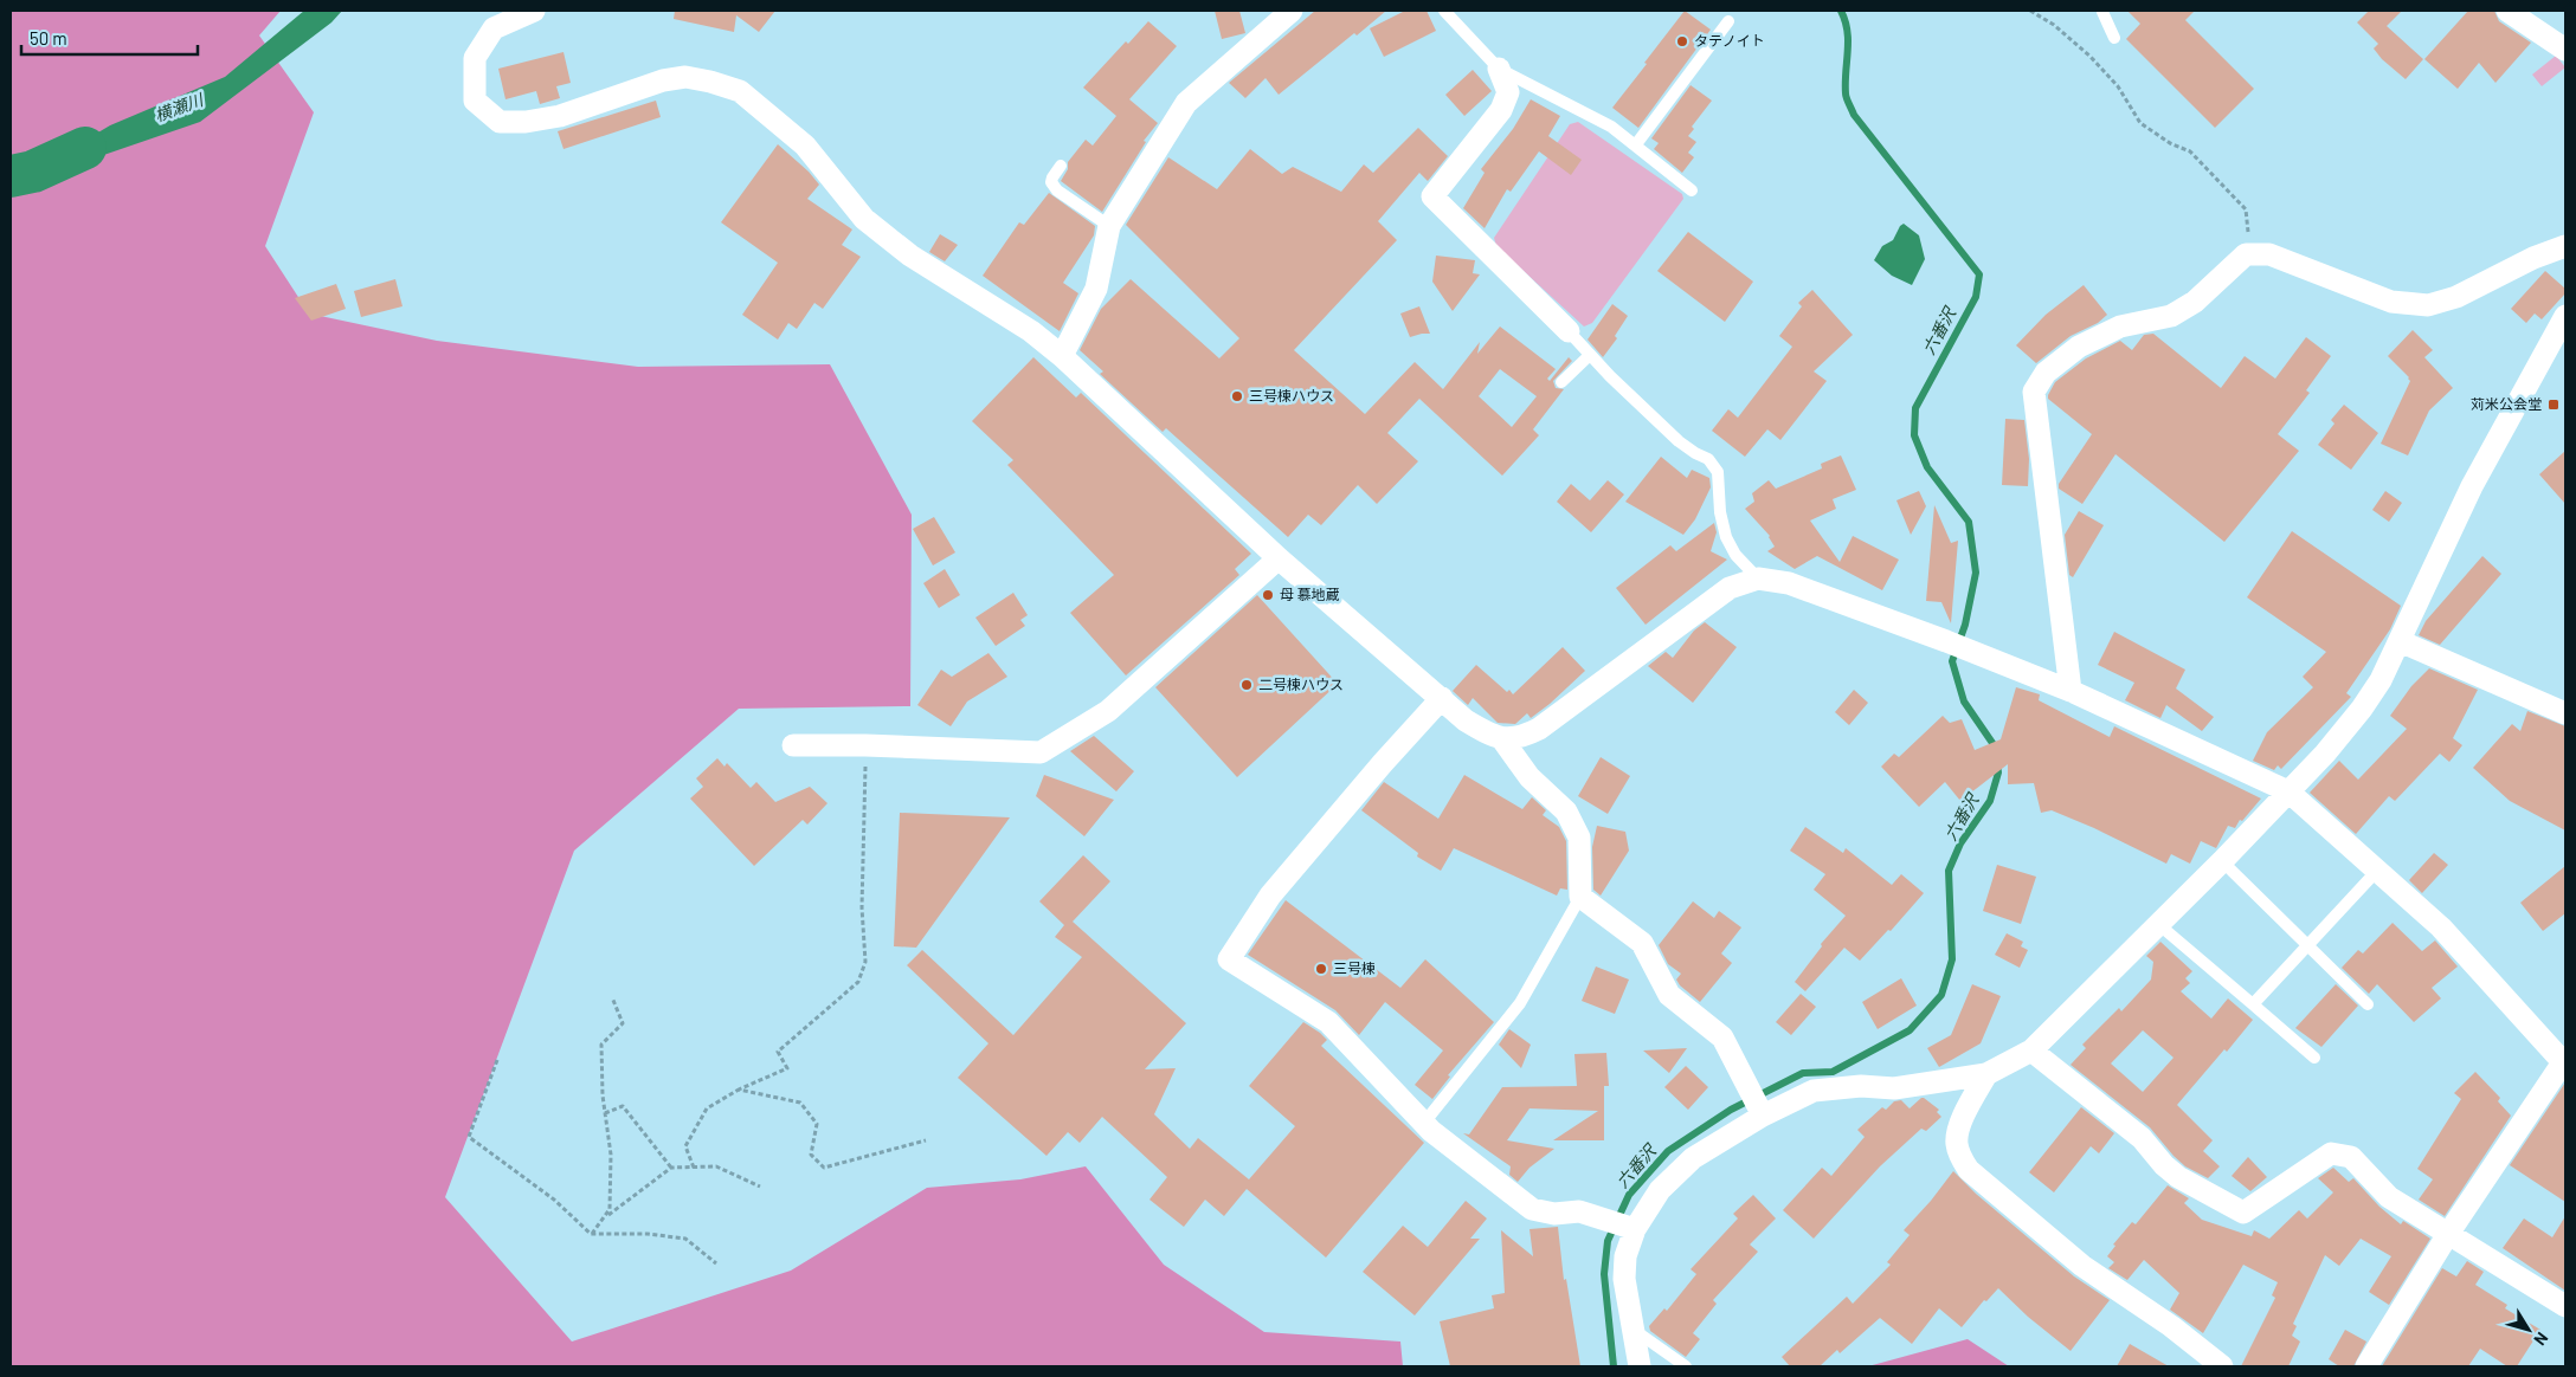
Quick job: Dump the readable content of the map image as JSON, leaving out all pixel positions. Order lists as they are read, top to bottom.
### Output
{
  "water": ["横瀬川", "六番沢"],
  "places": {
    "other": [
      "タテノイト",
      "三号棟ハウス",
      "母 慕地蔵",
      "二号棟ハウス",
      "三号棟"
    ],
    "transit": ["苅米公会堂"]
  },
  "scale_bar": "50 m",
  "north": "bottom right"
}
